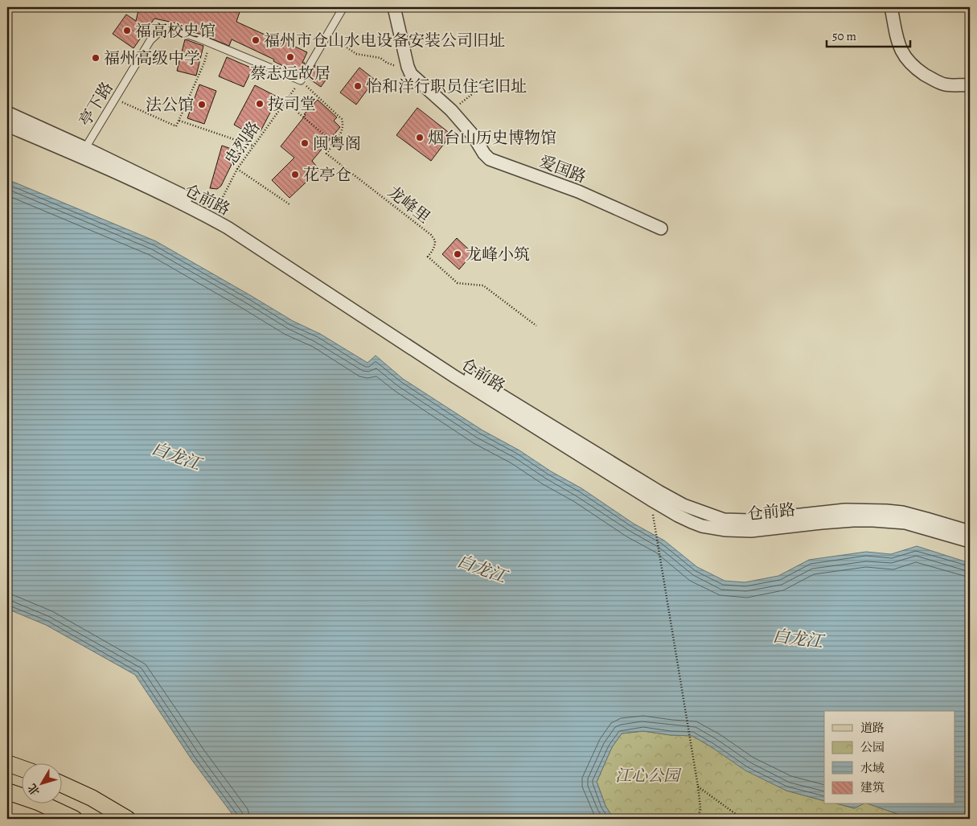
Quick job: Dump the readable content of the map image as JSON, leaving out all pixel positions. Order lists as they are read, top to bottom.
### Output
{
  "streets": {
    "street": ["亭下路", "爱国路", "仓前路"],
    "path": ["忠烈路", "龙峰里"]
  },
  "crossings": [
    ["亭下路", "忠烈路"],
    ["亭下路", "仓前路"],
    ["亭下路", "龙峰里"],
    ["忠烈路", "龙峰里"]
  ],
  "water": ["白龙江"],
  "parks": ["江心公园"],
  "places": [
    "福高校史馆",
    "福州市仓山水电设备安装公司旧址",
    "蔡志远故居",
    "福州高级中学",
    "怡和洋行职员住宅旧址",
    "按司堂",
    "法公馆",
    "烟台山历史博物馆",
    "闽粤阁",
    "花亭仓",
    "龙峰小筑"
  ],
  "legend": [
    "道路",
    "公园",
    "水域",
    "建筑"
  ],
  "scale_bar": "50 m",
  "north": "bottom left"
}
